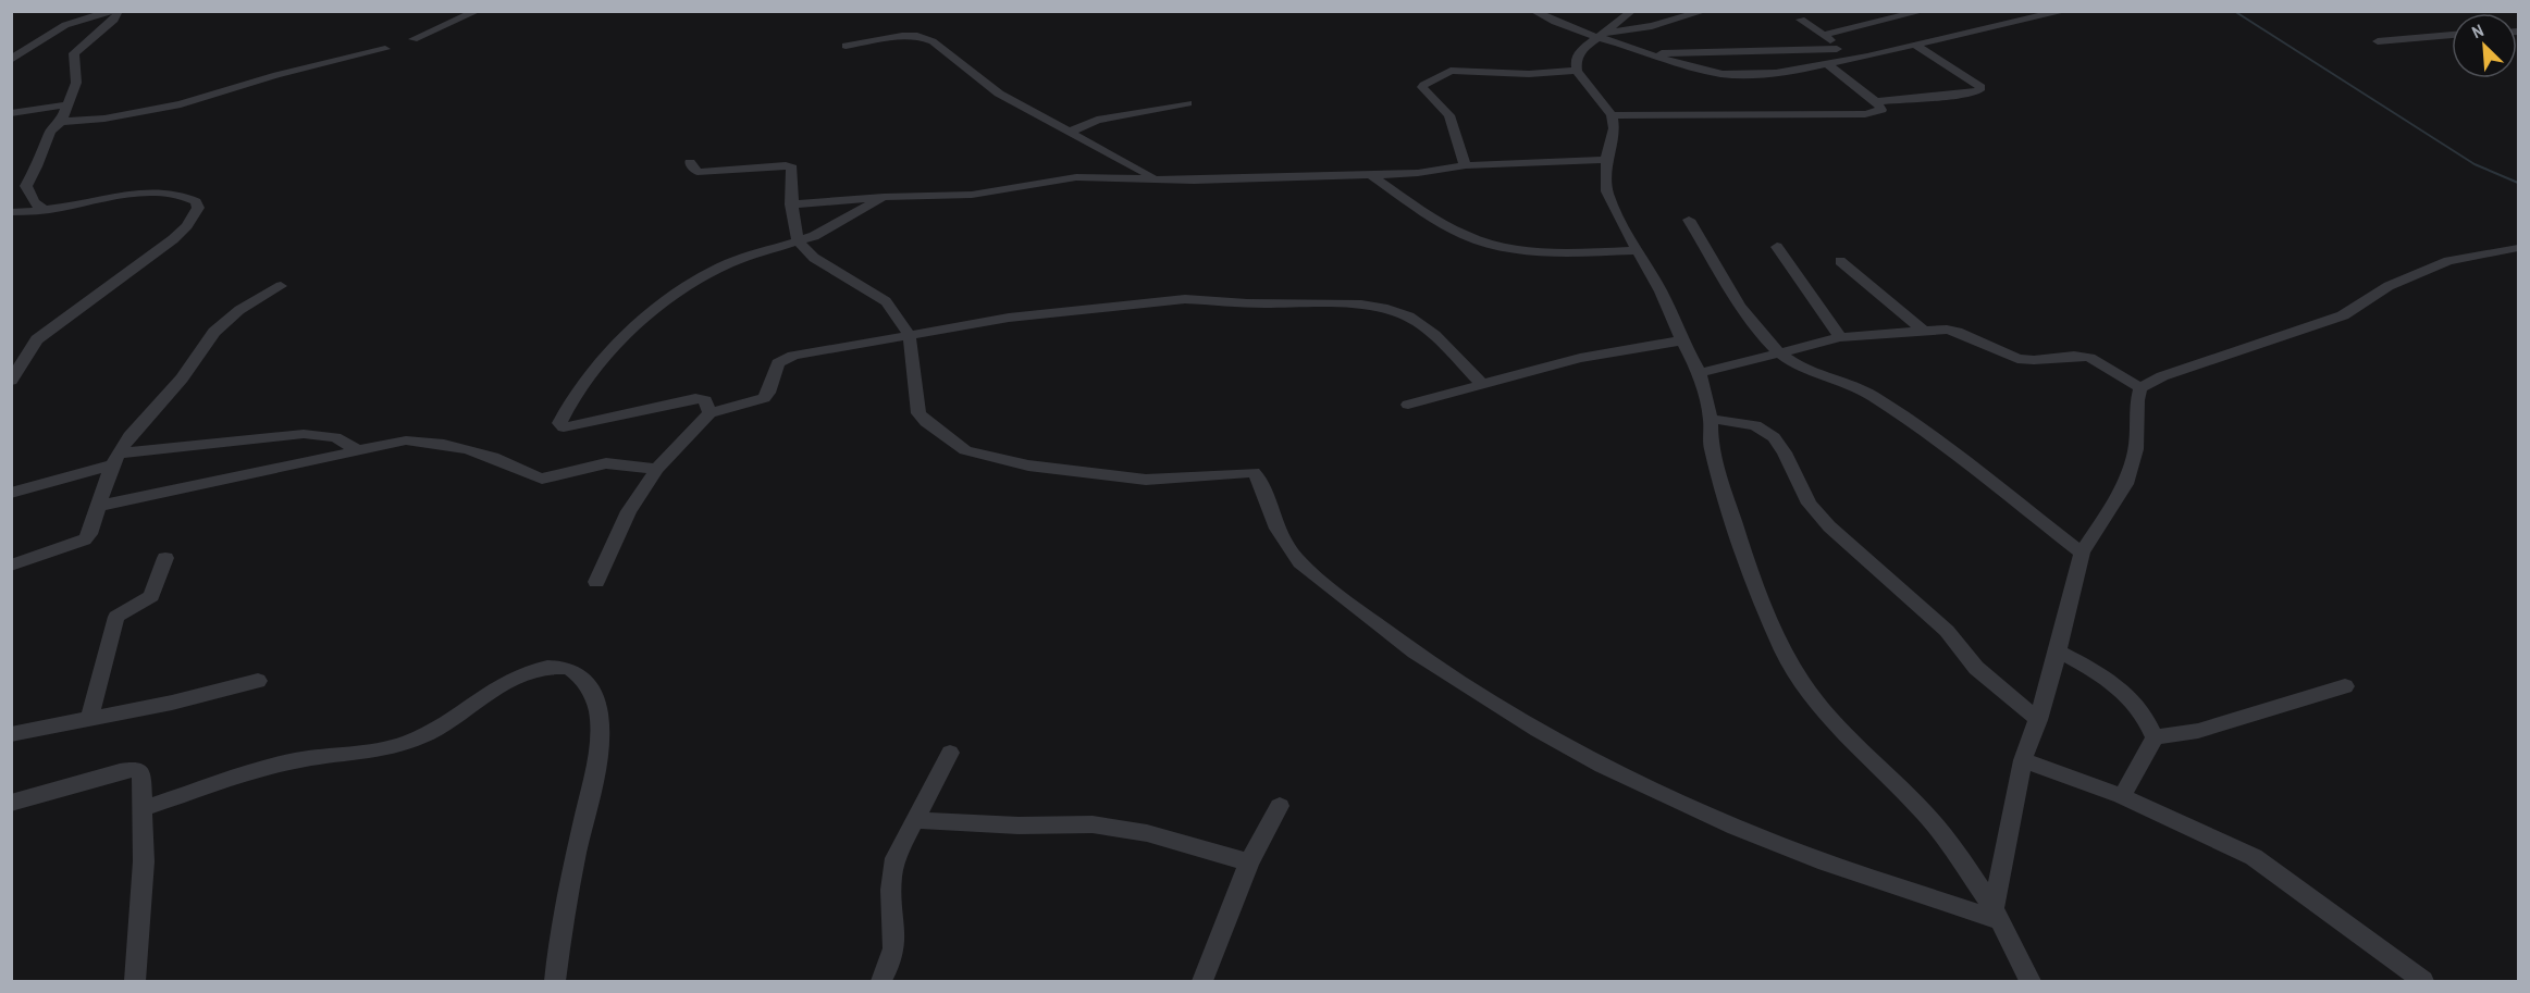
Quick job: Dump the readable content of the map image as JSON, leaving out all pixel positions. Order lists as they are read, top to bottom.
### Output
{
  "north": "top left"
}
